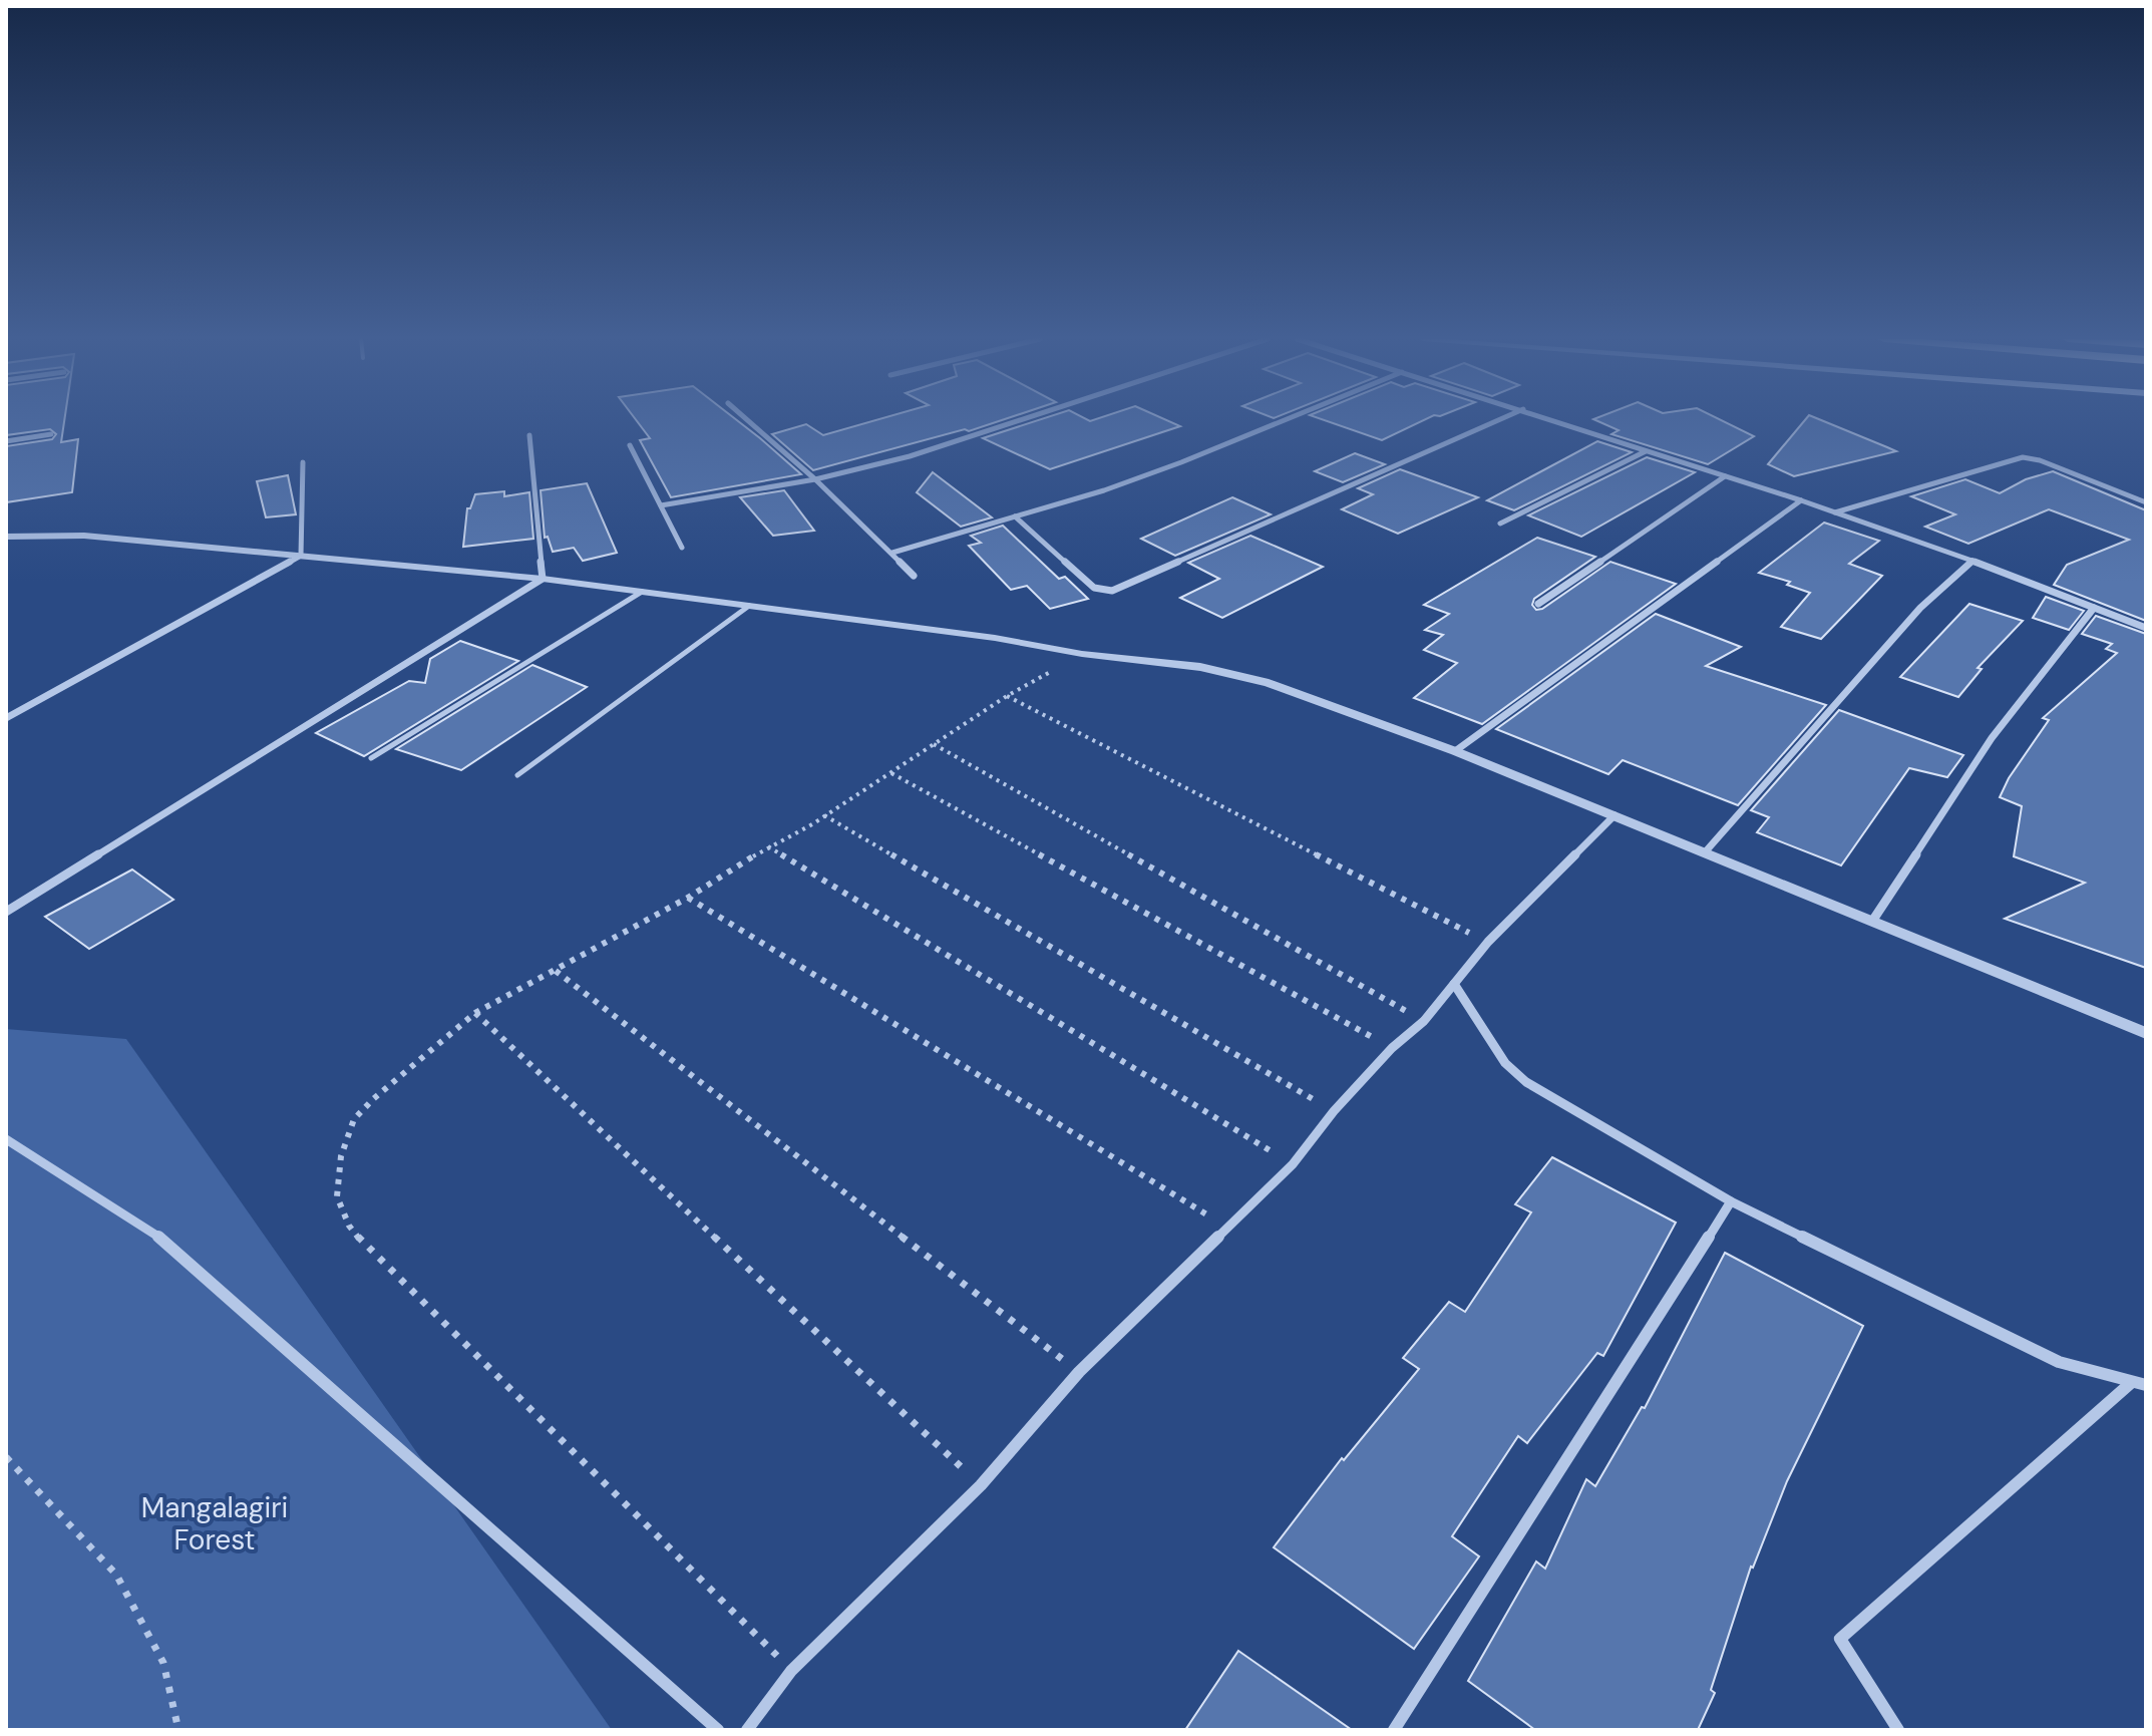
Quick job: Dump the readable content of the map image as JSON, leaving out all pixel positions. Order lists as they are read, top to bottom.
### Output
{
  "parks": ["Mangalagiri Forest"]
}
